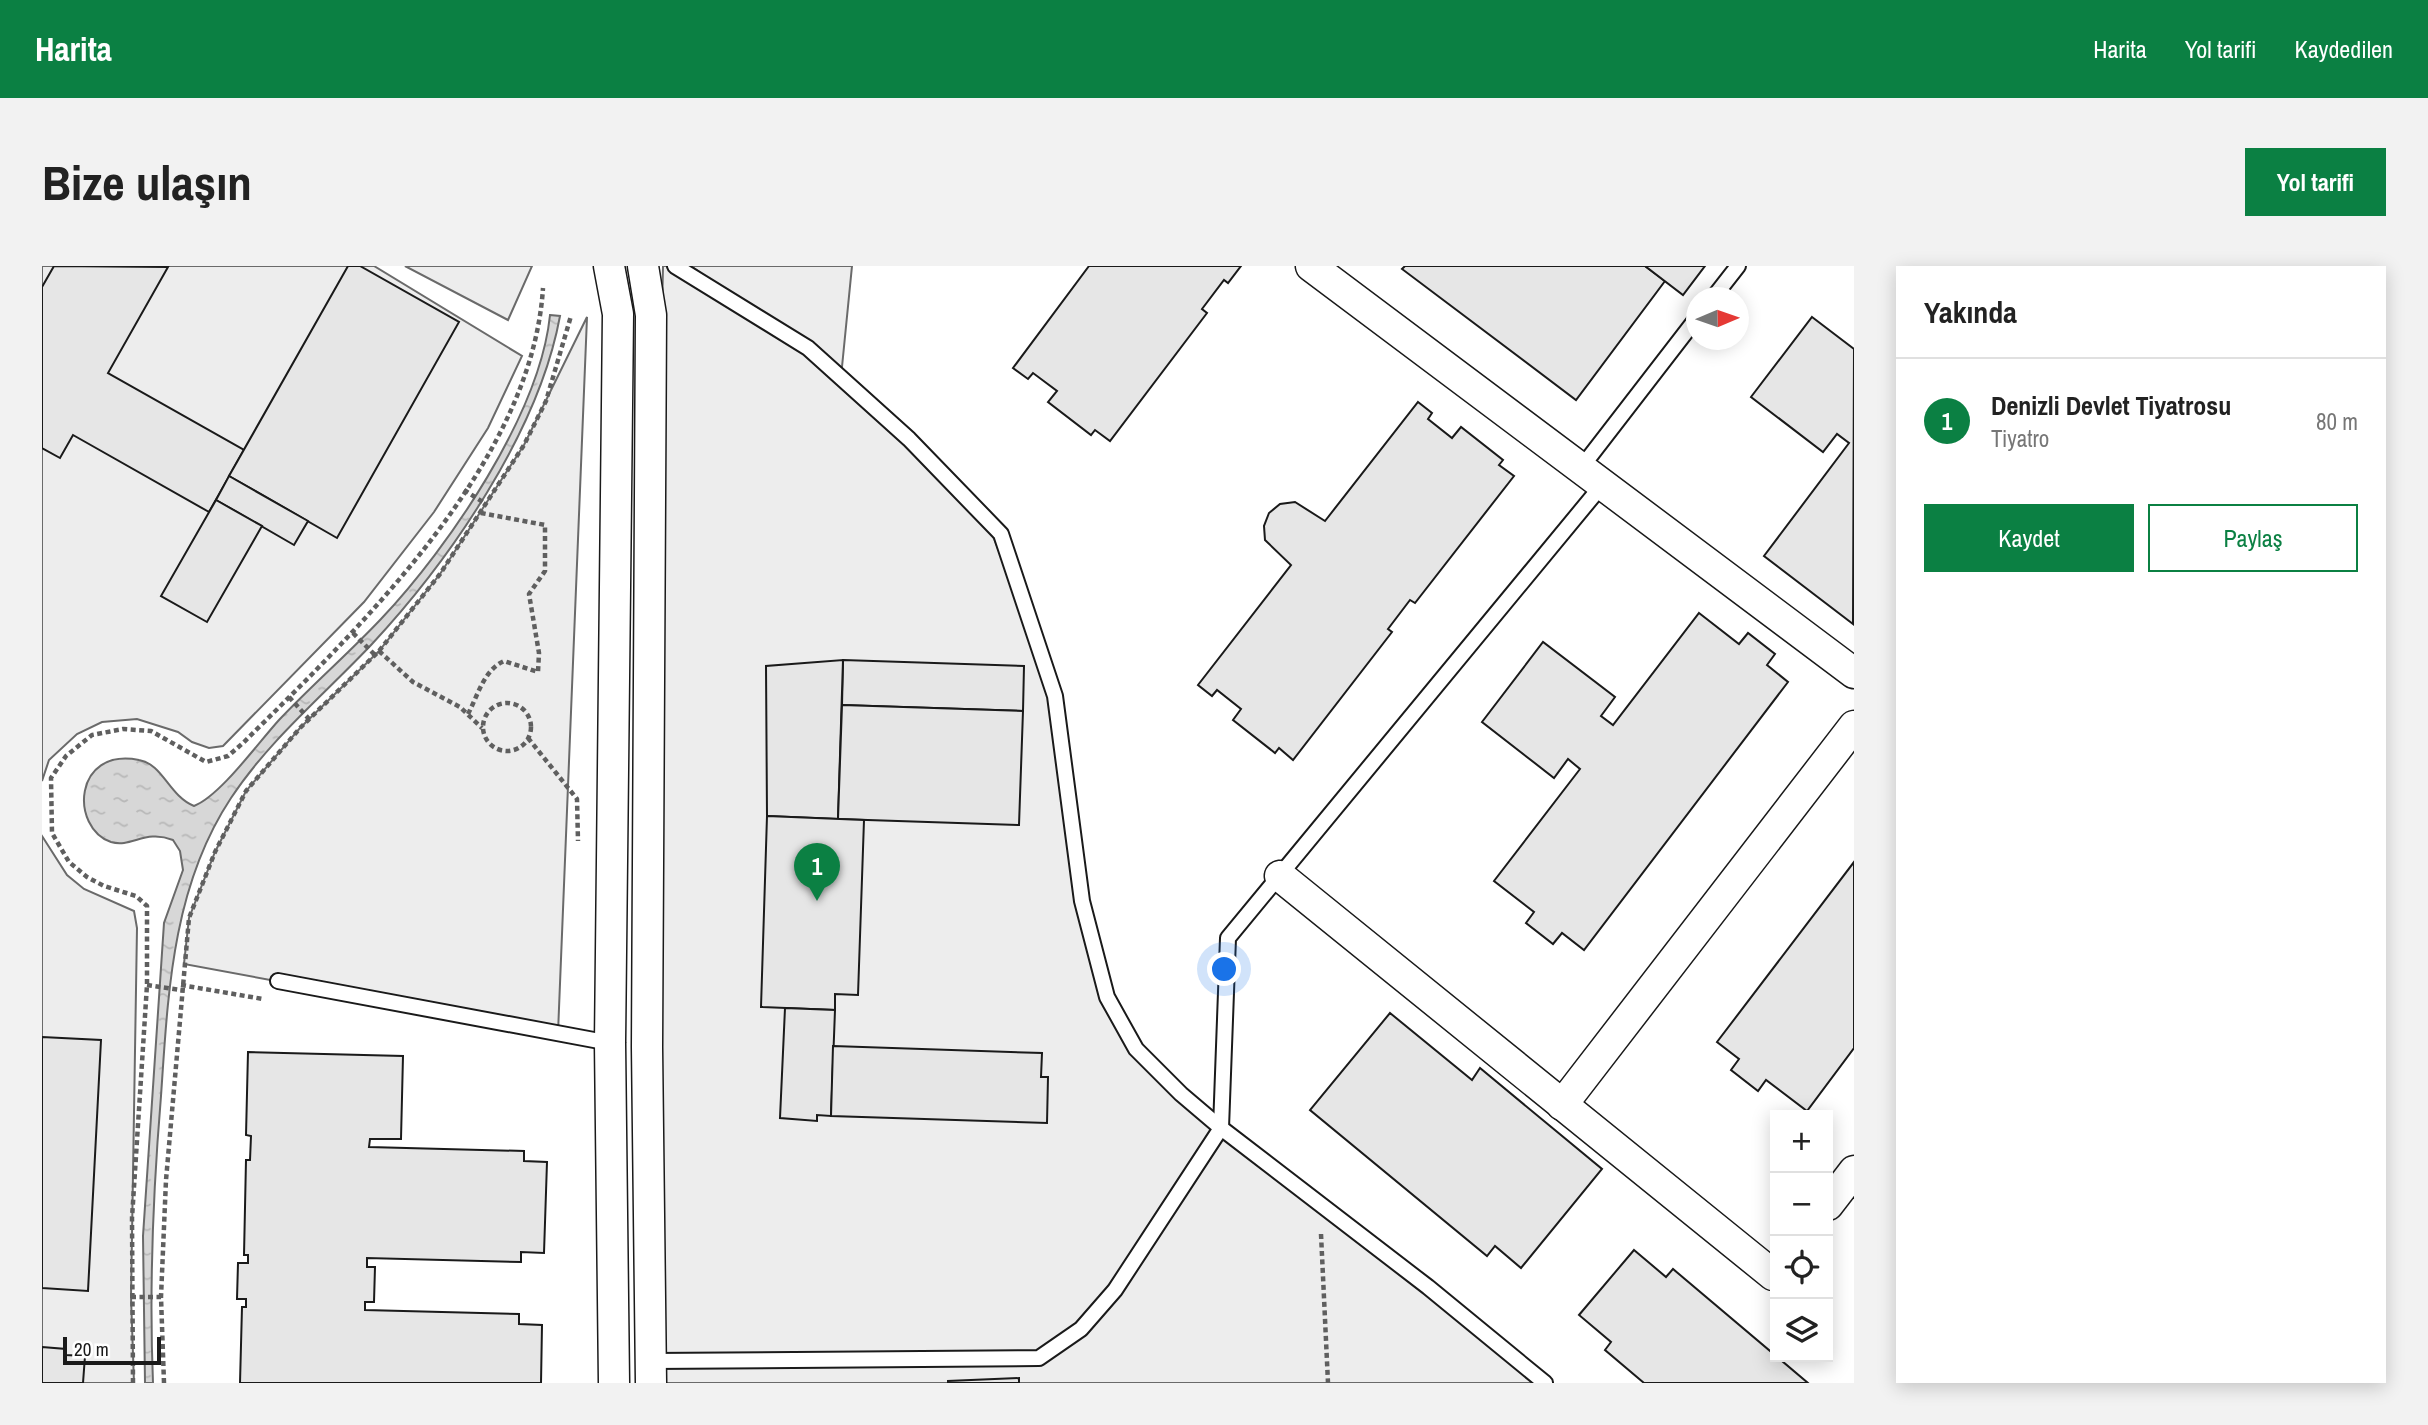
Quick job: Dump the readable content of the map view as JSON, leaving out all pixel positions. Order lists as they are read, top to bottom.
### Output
{
  "scale_bar": "20 m",
  "north": "right",
  "page": {
    "header": "Harita",
    "nav": ["Harita", "Yol tarifi", "Kaydedilen"],
    "buttons": [
      "Yol tarifi",
      ["Kaydet", "Paylaş"]
    ],
    "title": "Bize ulaşın",
    "heading": "Yakında",
    "list": [
      {
        "mark": "1",
        "name": "Denizli Devlet Tiyatrosu",
        "note": "Tiyatro",
        "value": "80 m"
      }
    ],
    "pins": "1",
    "map_buttons": ["+", "−"],
    "scale": "20 m"
  }
}
